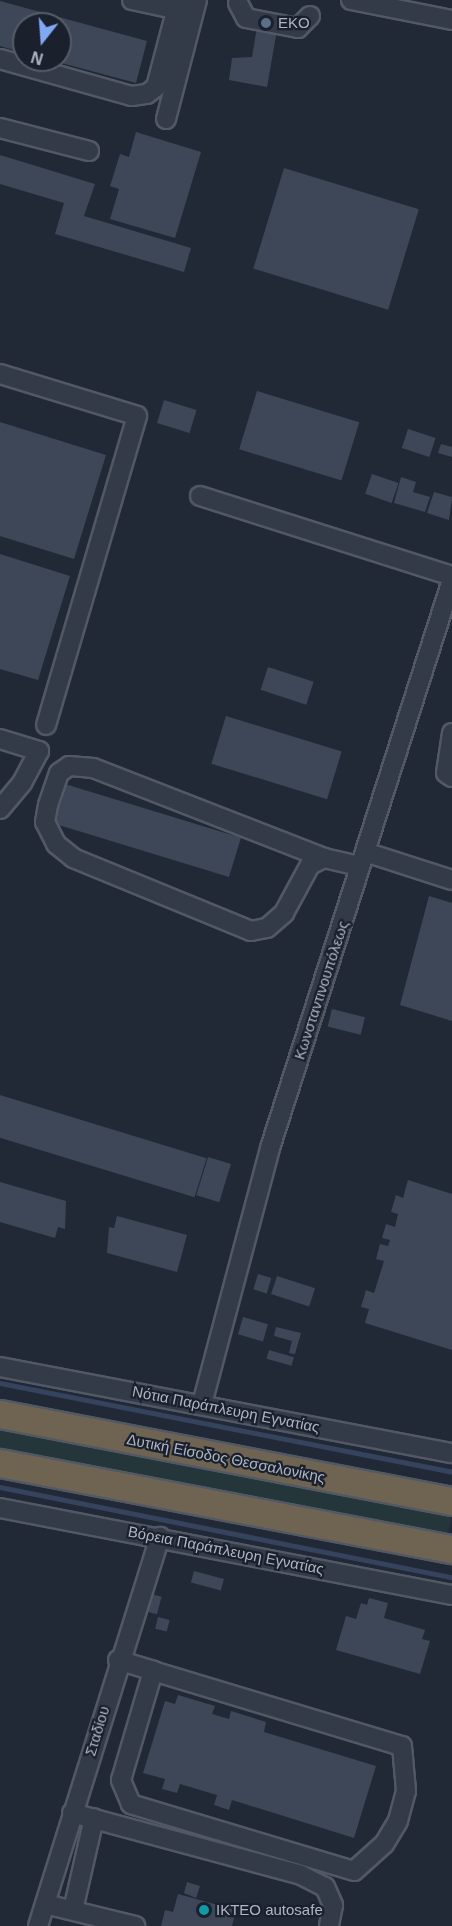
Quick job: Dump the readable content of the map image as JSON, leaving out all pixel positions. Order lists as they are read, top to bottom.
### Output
{
  "streets": {
    "highway": ["Δυτική Είσοδος Θεσσαλονίκης"],
    "street": [
      "Κωνσταντινουπόλεως",
      "Νότια Παράπλευρη Εγνατίας",
      "Βόρεια Παράπλευρη Εγνατίας",
      "Σταδίου"
    ]
  },
  "crossings": [
    ["Κωνσταντινουπόλεως", "Νότια Παράπλευρη Εγνατίας"],
    ["Βόρεια Παράπλευρη Εγνατίας", "Σταδίου"]
  ],
  "places": ["EKO", "ΙΚΤΕΟ autosafe"],
  "north": "bottom"
}
